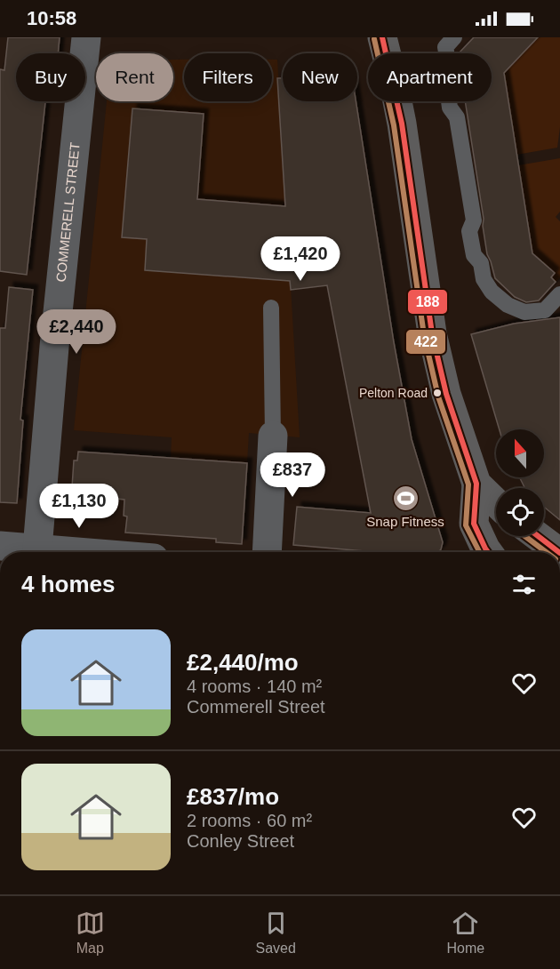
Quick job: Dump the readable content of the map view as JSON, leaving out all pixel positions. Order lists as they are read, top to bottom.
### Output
{
  "streets": {
    "street": ["COMMERELL STREET"]
  },
  "places": {
    "other": ["Pelton Road"],
    "sports": ["Snap Fitness"]
  },
  "lines": ["transit line 188", "transit line 422"],
  "north": "top",
  "page": {
    "status": "10:58",
    "chip": [
      "Buy",
      "Rent",
      "Filters",
      "New",
      "Apartment"
    ],
    "price": [
      "£1,420",
      "£2,440",
      "£837",
      "£1,130"
    ],
    "heading": "4 homes",
    "list": [
      {
        "name": "£2,440/mo",
        "note": "4 rooms · 140 m² · Commerell Street"
      },
      {
        "name": "£837/mo",
        "note": "2 rooms · 60 m² · Conley Street"
      }
    ],
    "tabs": ["Map", "Saved", "Home"]
  }
}
